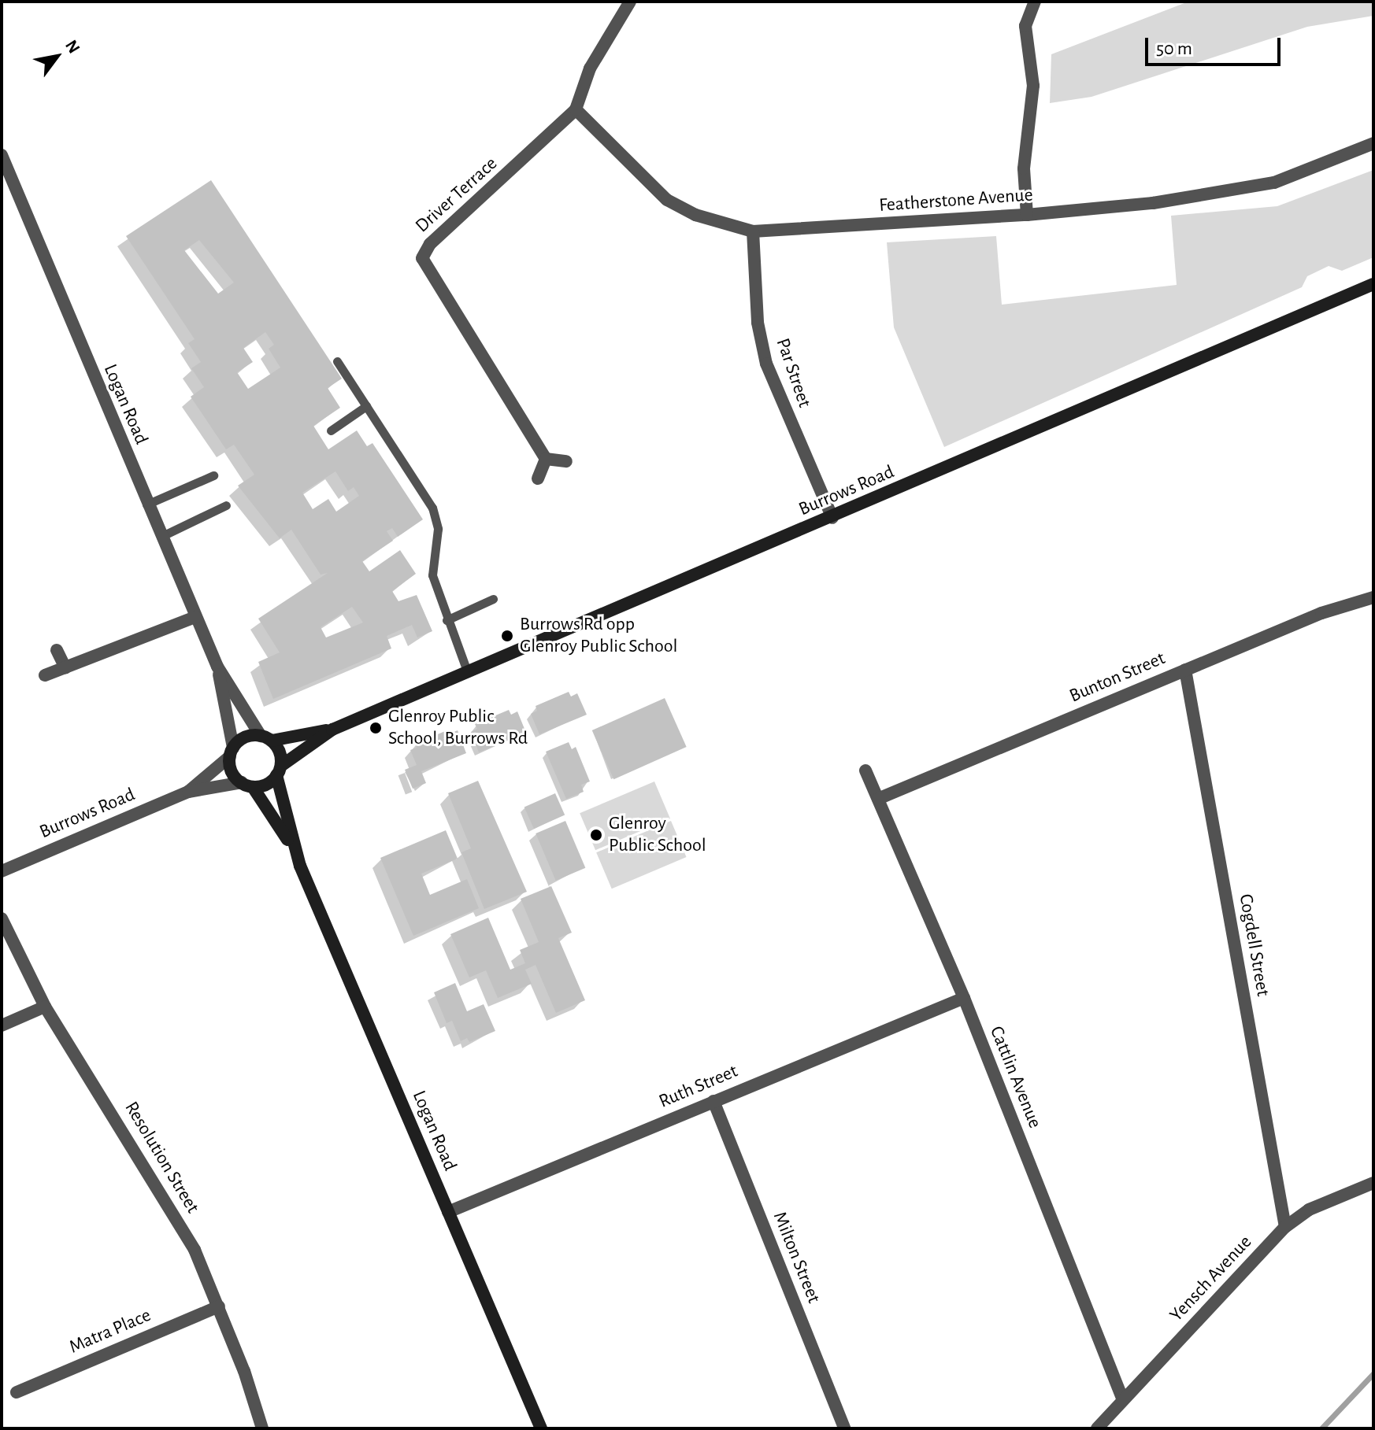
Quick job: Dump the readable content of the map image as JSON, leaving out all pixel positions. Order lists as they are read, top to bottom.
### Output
{
  "streets": {
    "main road": ["Logan Road", "Burrows Road"],
    "street": [
      "Driver Terrace",
      "Featherstone Avenue",
      "Par Street",
      "Bunton Street",
      "Cogdell Street",
      "Cattlin Avenue",
      "Ruth Street",
      "Resolution Street",
      "Milton Street",
      "Yensch Avenue",
      "Matra Place"
    ]
  },
  "crossings": [
    ["Driver Terrace", "Featherstone Avenue"],
    ["Featherstone Avenue", "Par Street"],
    ["Par Street", "Burrows Road"],
    ["Logan Road", "Burrows Road"],
    ["Logan Road", "Ruth Street"],
    ["Bunton Street", "Cogdell Street"],
    ["Bunton Street", "Cattlin Avenue"],
    ["Cogdell Street", "Yensch Avenue"],
    ["Cattlin Avenue", "Ruth Street"],
    ["Cattlin Avenue", "Yensch Avenue"],
    ["Ruth Street", "Milton Street"],
    ["Resolution Street", "Matra Place"]
  ],
  "places": ["Burrows Rd opp Glenroy Public School", "Glenroy Public School, Burrows Rd", "Glenroy Public School"],
  "scale_bar": "50 m",
  "north": "top right"
}
